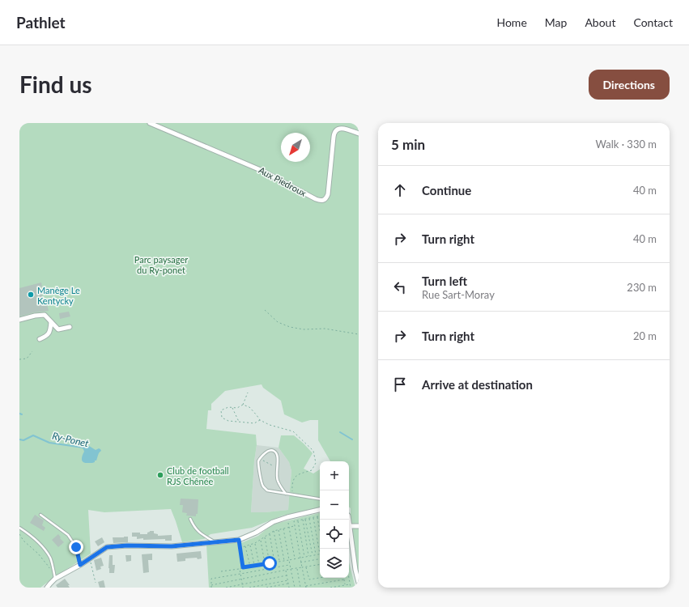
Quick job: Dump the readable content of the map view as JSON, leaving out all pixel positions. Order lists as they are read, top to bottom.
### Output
{
  "streets": {
    "street": ["Aux Piedroux"]
  },
  "water": ["Ry-Ponet"],
  "parks": ["Parc paysager du Ry-ponet"],
  "places": ["Manège Le Kentycky", "Club de football RJS Chênée"],
  "north": "bottom left",
  "page": {
    "header": "Pathlet",
    "nav": [
      "Home",
      "Map",
      "About",
      "Contact"
    ],
    "buttons": "Directions",
    "title": "Find us",
    "heading": ["5 min", "Walk · 330 m"],
    "list": [
      ["Continue", "40 m"],
      ["Turn right", "40 m"],
      ["Turn left", "Rue Sart-Moray", "230 m"],
      ["Turn right", "20 m"],
      "Arrive at destination"
    ],
    "map_buttons": ["+", "−"]
  }
}
